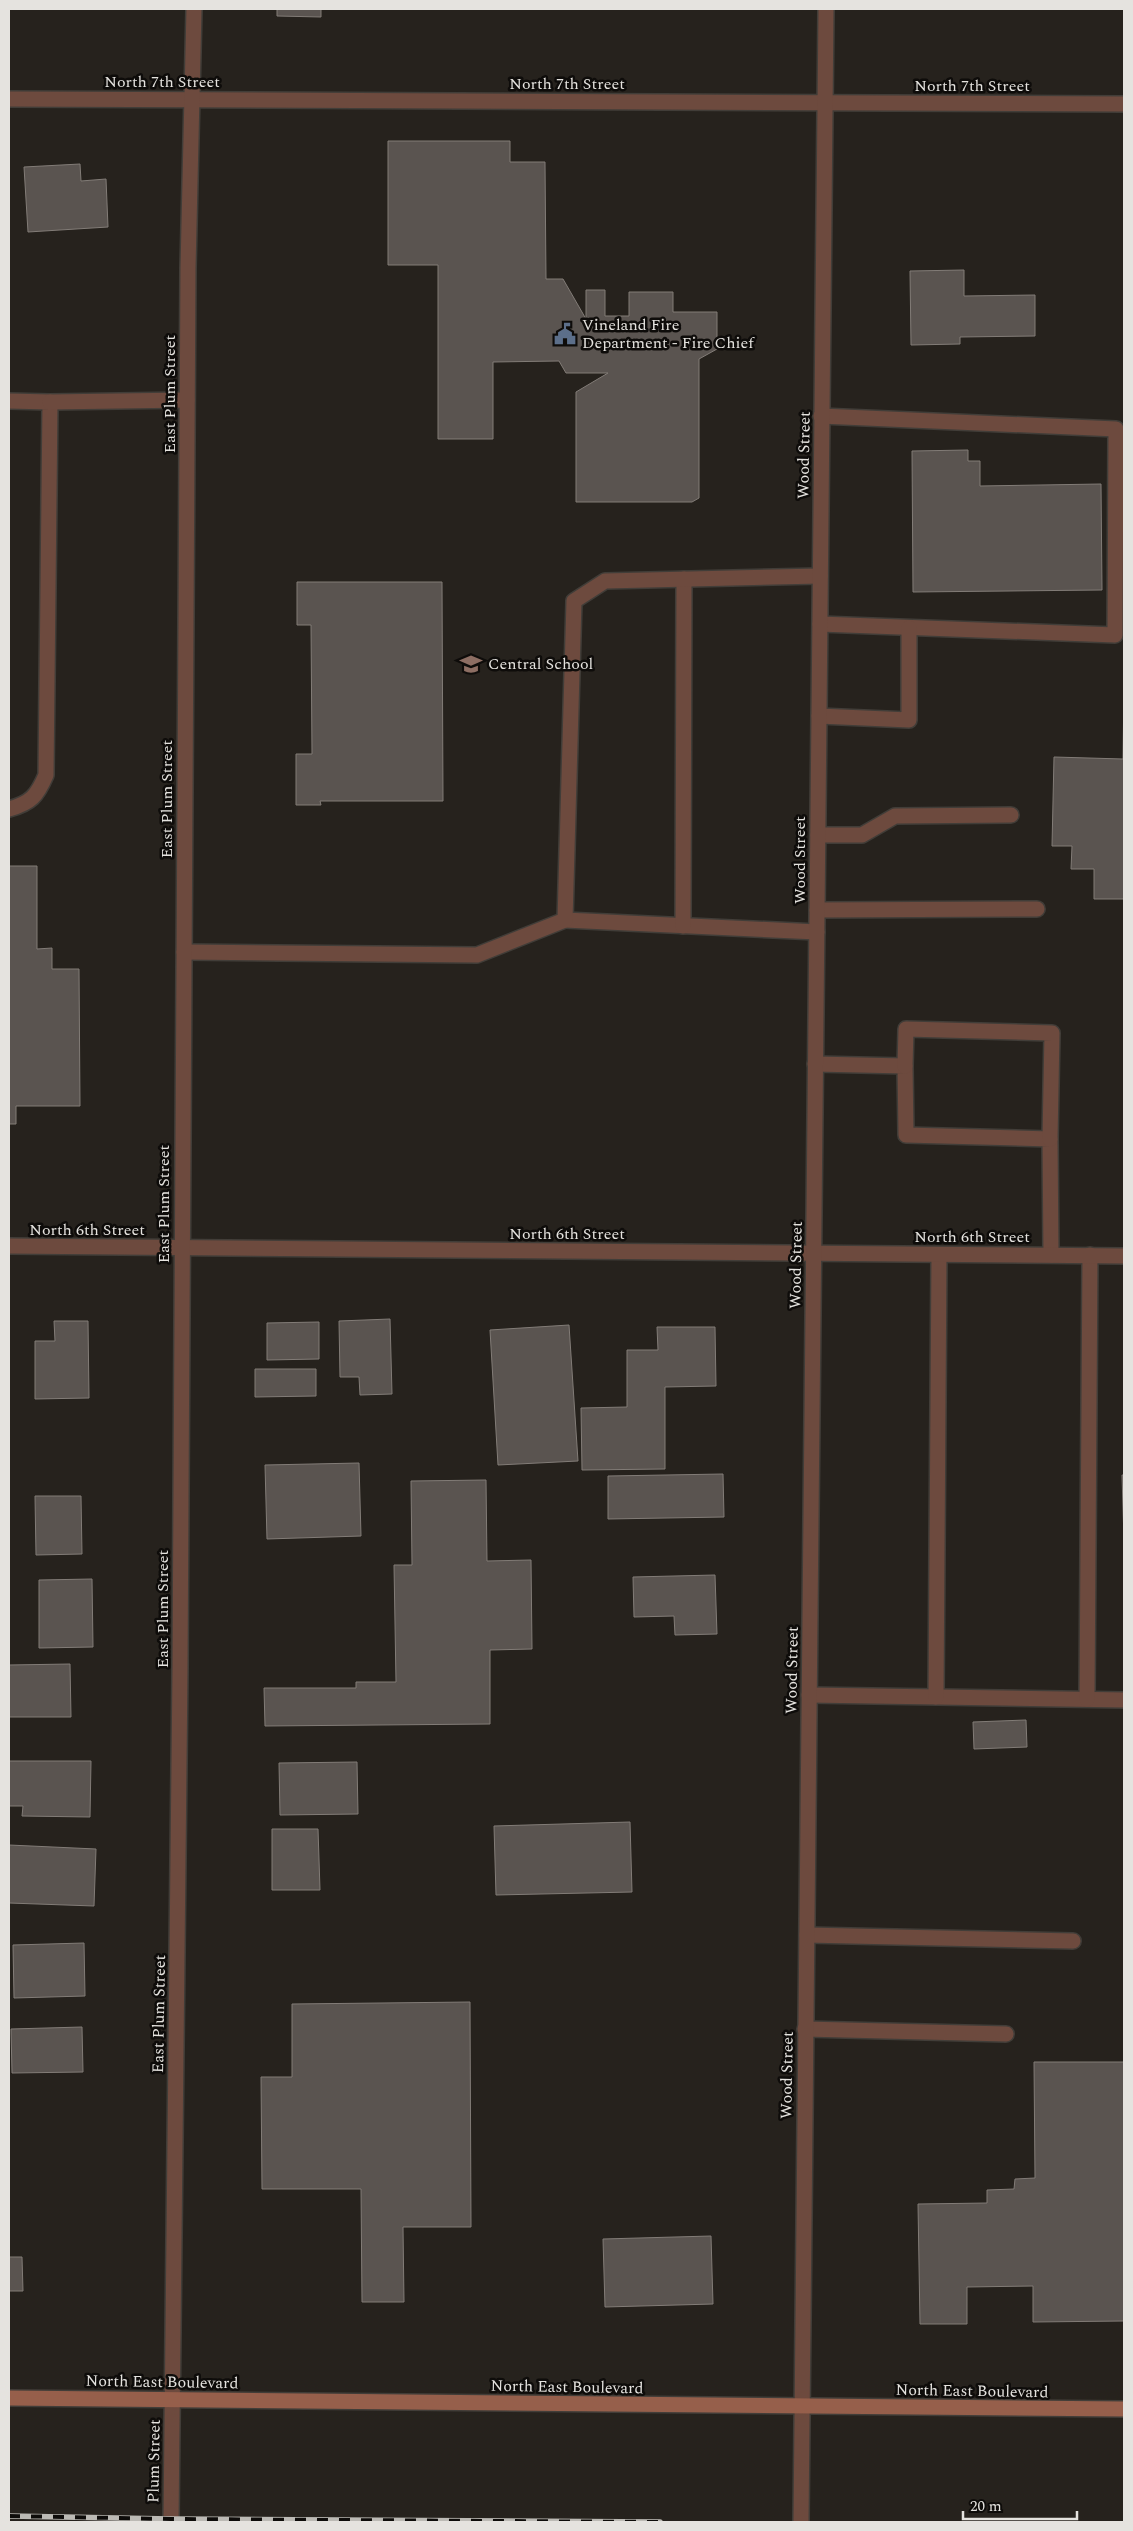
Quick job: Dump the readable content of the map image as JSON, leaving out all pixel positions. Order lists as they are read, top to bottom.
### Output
{
  "streets": {
    "main road": ["North East Boulevard"],
    "street": [
      "North 7th Street",
      "East Plum Street",
      "Wood Street",
      "North 6th Street",
      "Plum Street"
    ]
  },
  "crossings": [
    ["North 7th Street", "East Plum Street"],
    ["North 7th Street", "Wood Street"],
    ["East Plum Street", "North 6th Street"],
    ["East Plum Street", "North East Boulevard"],
    ["East Plum Street", "Plum Street"],
    ["Wood Street", "North 6th Street"],
    ["Wood Street", "North East Boulevard"],
    ["North East Boulevard", "Plum Street"]
  ],
  "places": {
    "public building": ["Vineland Fire Department - Fire Chief"],
    "school or university": ["Central School"]
  },
  "scale_bar": "20 m"
}
